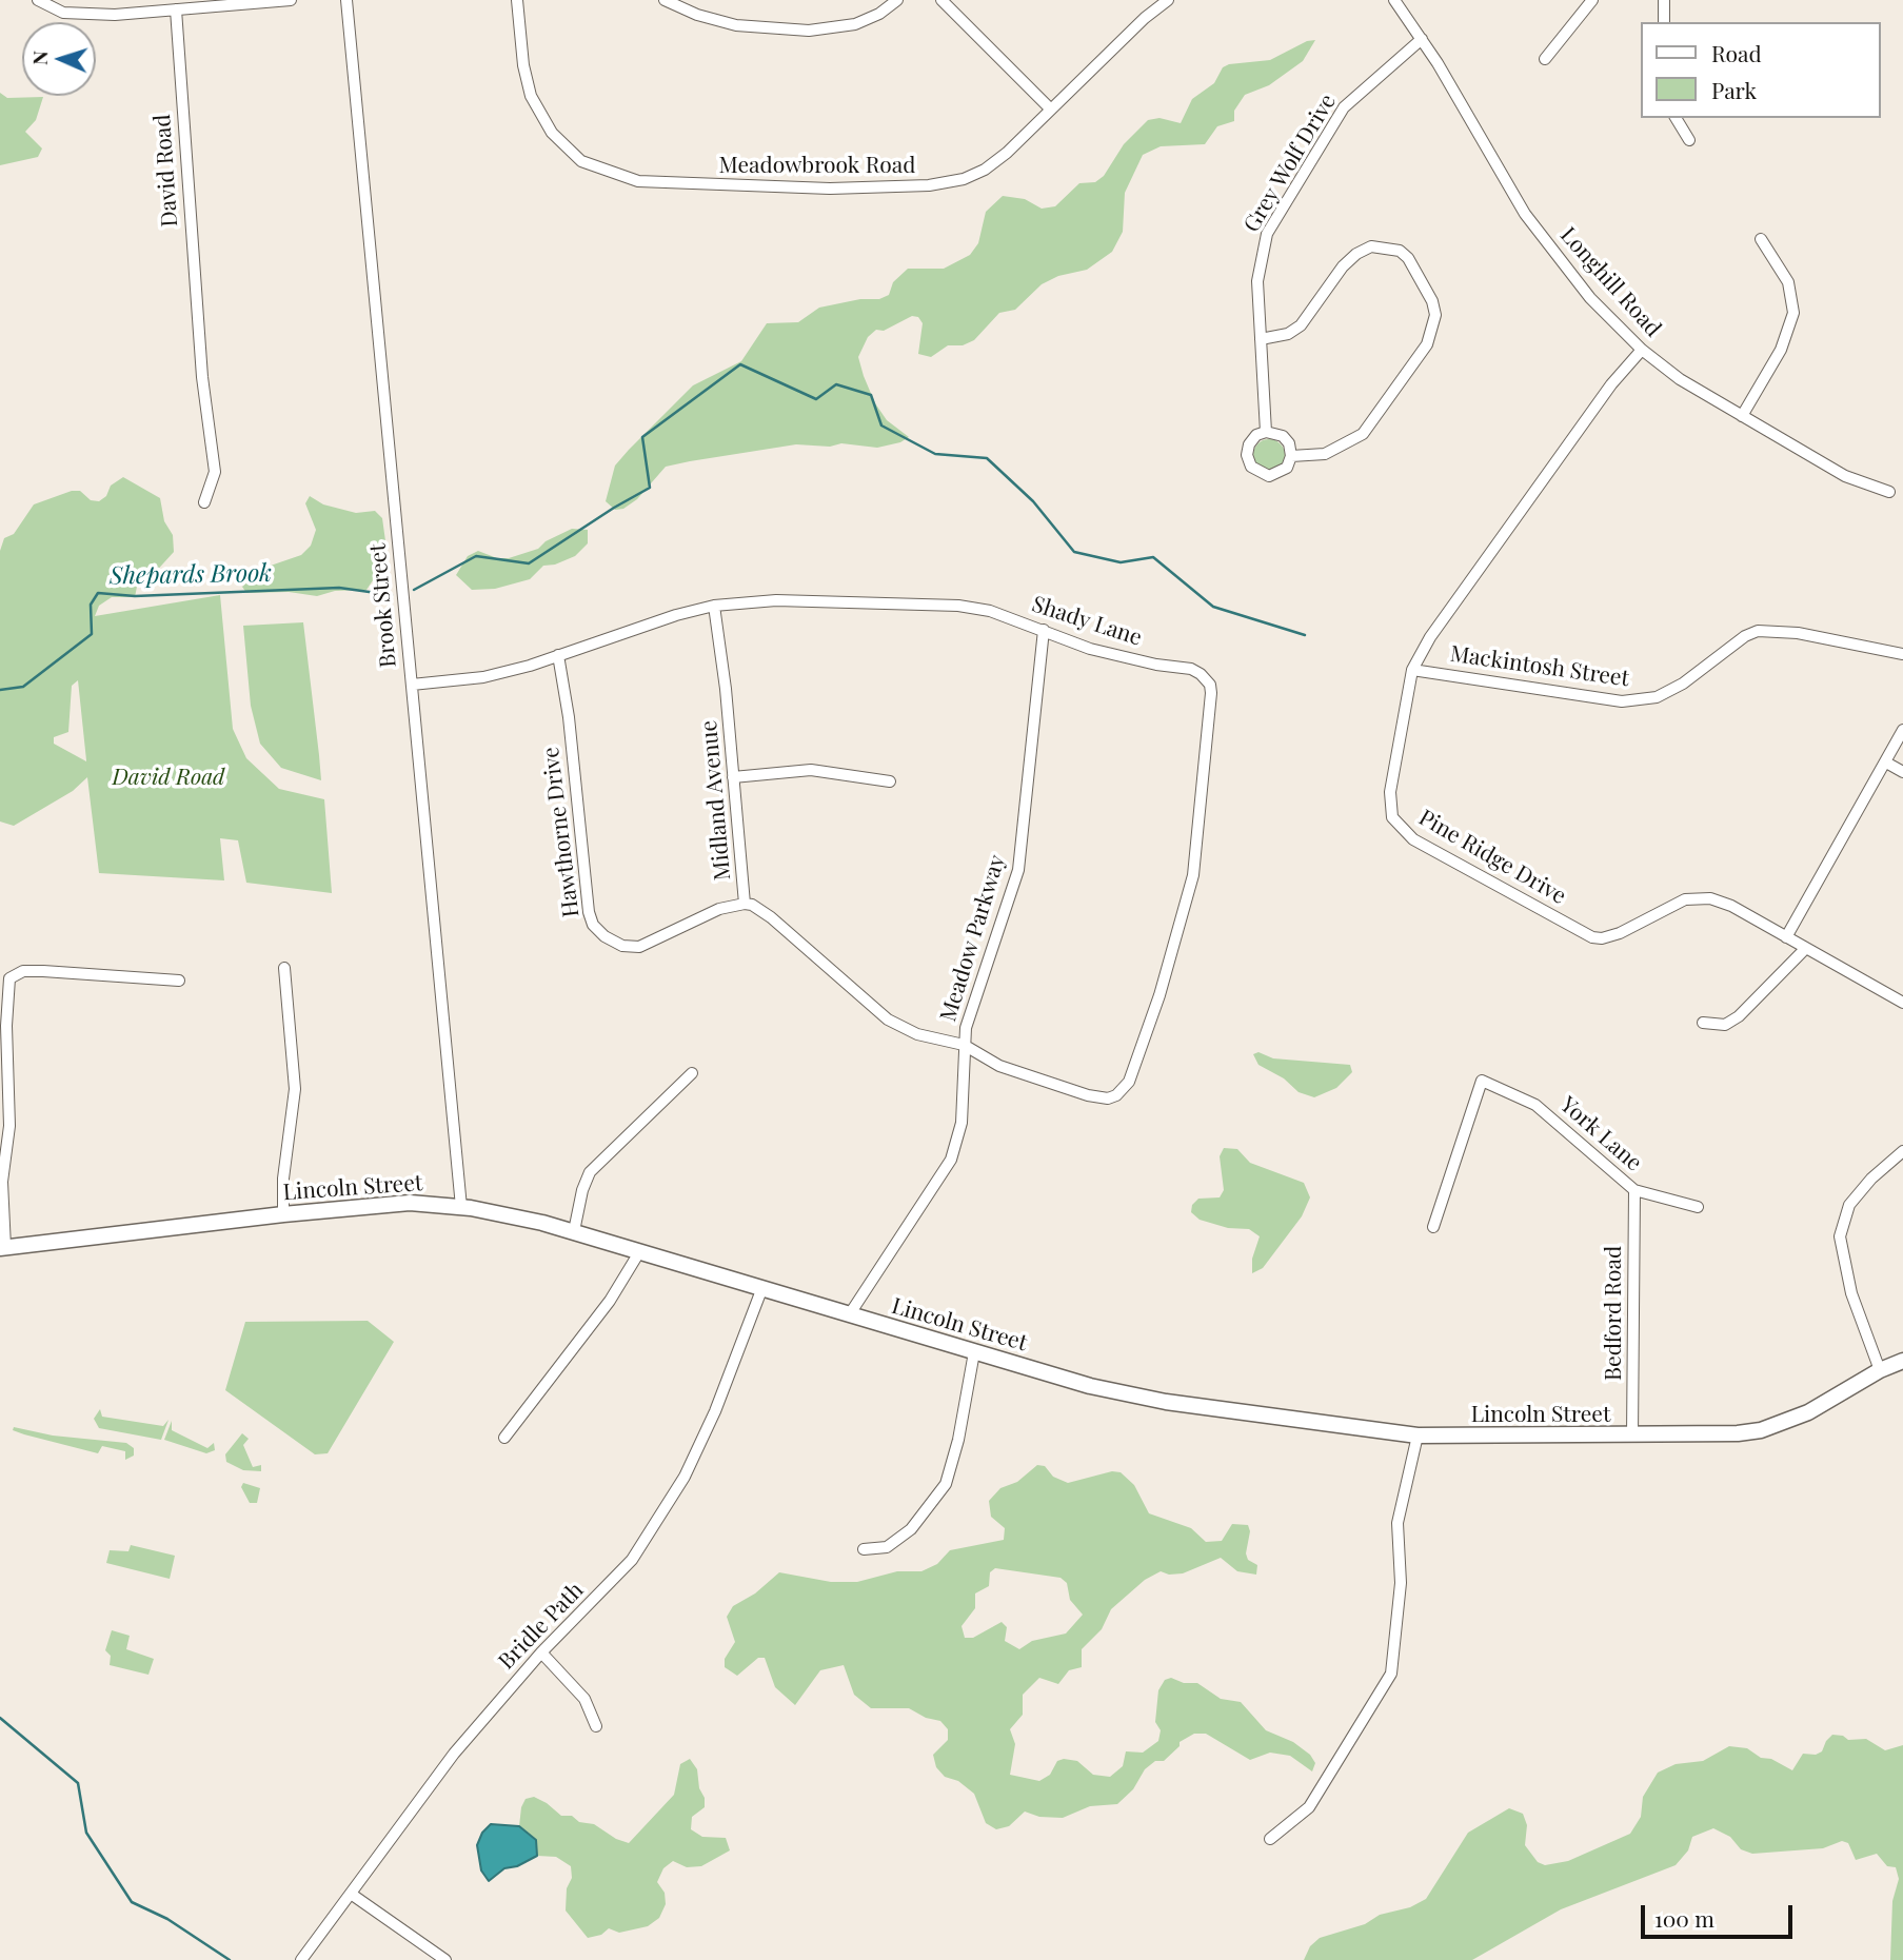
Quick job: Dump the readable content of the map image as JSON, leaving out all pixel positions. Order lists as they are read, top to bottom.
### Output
{
  "streets": {
    "main road": ["Lincoln Street"],
    "street": [
      "Grey Wolf Drive",
      "Meadowbrook Road",
      "David Road",
      "Longhill Road",
      "Brook Street",
      "Shady Lane",
      "Mackintosh Street",
      "Midland Avenue",
      "Hawthorne Drive",
      "Pine Ridge Drive",
      "Meadow Parkway",
      "York Lane",
      "Bedford Road",
      "Bridle Path"
    ]
  },
  "crossings": [
    ["Grey Wolf Drive", "Longhill Road"],
    ["Longhill Road", "Pine Ridge Drive"],
    ["Brook Street", "Shady Lane"],
    ["Brook Street", "Lincoln Street"],
    ["Shady Lane", "Midland Avenue"],
    ["Shady Lane", "Hawthorne Drive"],
    ["Shady Lane", "Meadow Parkway"],
    ["Mackintosh Street", "Pine Ridge Drive"],
    ["Midland Avenue", "Hawthorne Drive"],
    ["Midland Avenue", "Meadow Parkway"],
    ["Meadow Parkway", "Lincoln Street"],
    ["York Lane", "Bedford Road"],
    ["Lincoln Street", "Bedford Road"],
    ["Lincoln Street", "Bridle Path"]
  ],
  "water": ["Shepards Brook"],
  "parks": ["David Road"],
  "legend": ["Road", "Park"],
  "scale_bar": "100 m",
  "north": "left"
}
